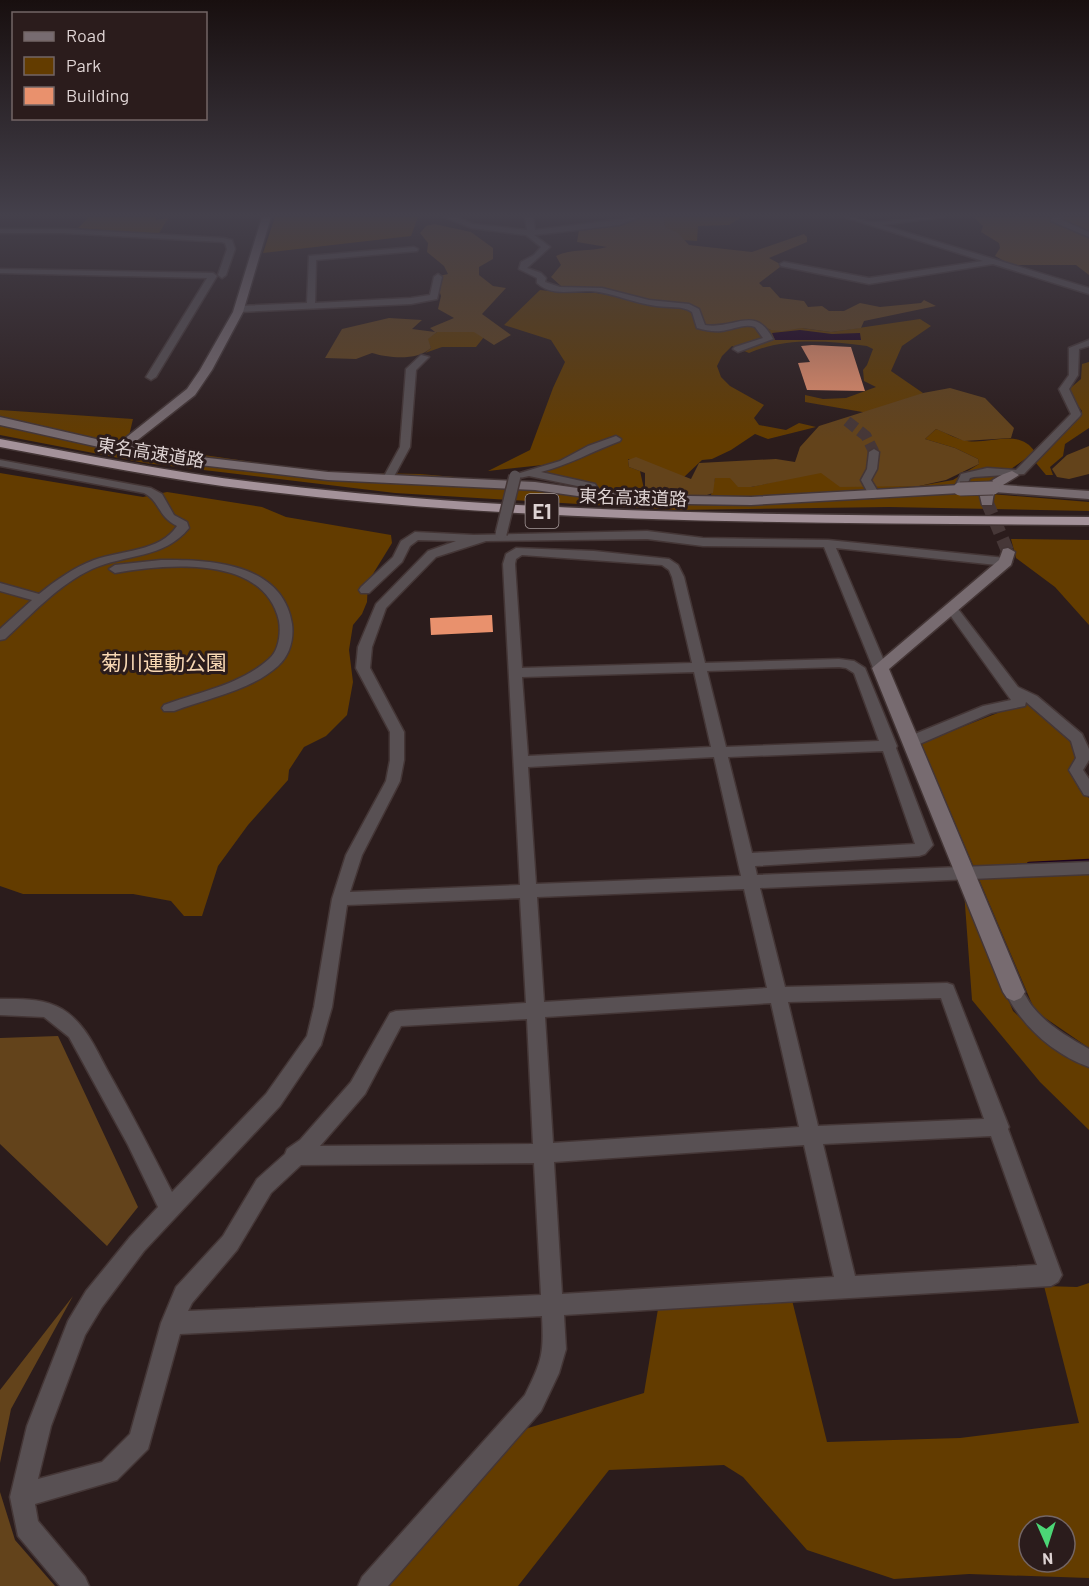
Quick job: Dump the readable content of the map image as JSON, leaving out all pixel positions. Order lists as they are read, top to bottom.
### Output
{
  "streets": {
    "highway": ["東名高速道路", "E1"]
  },
  "parks": ["菊川運動公園"],
  "legend": ["Road", "Park", "Building"],
  "north": "bottom"
}
